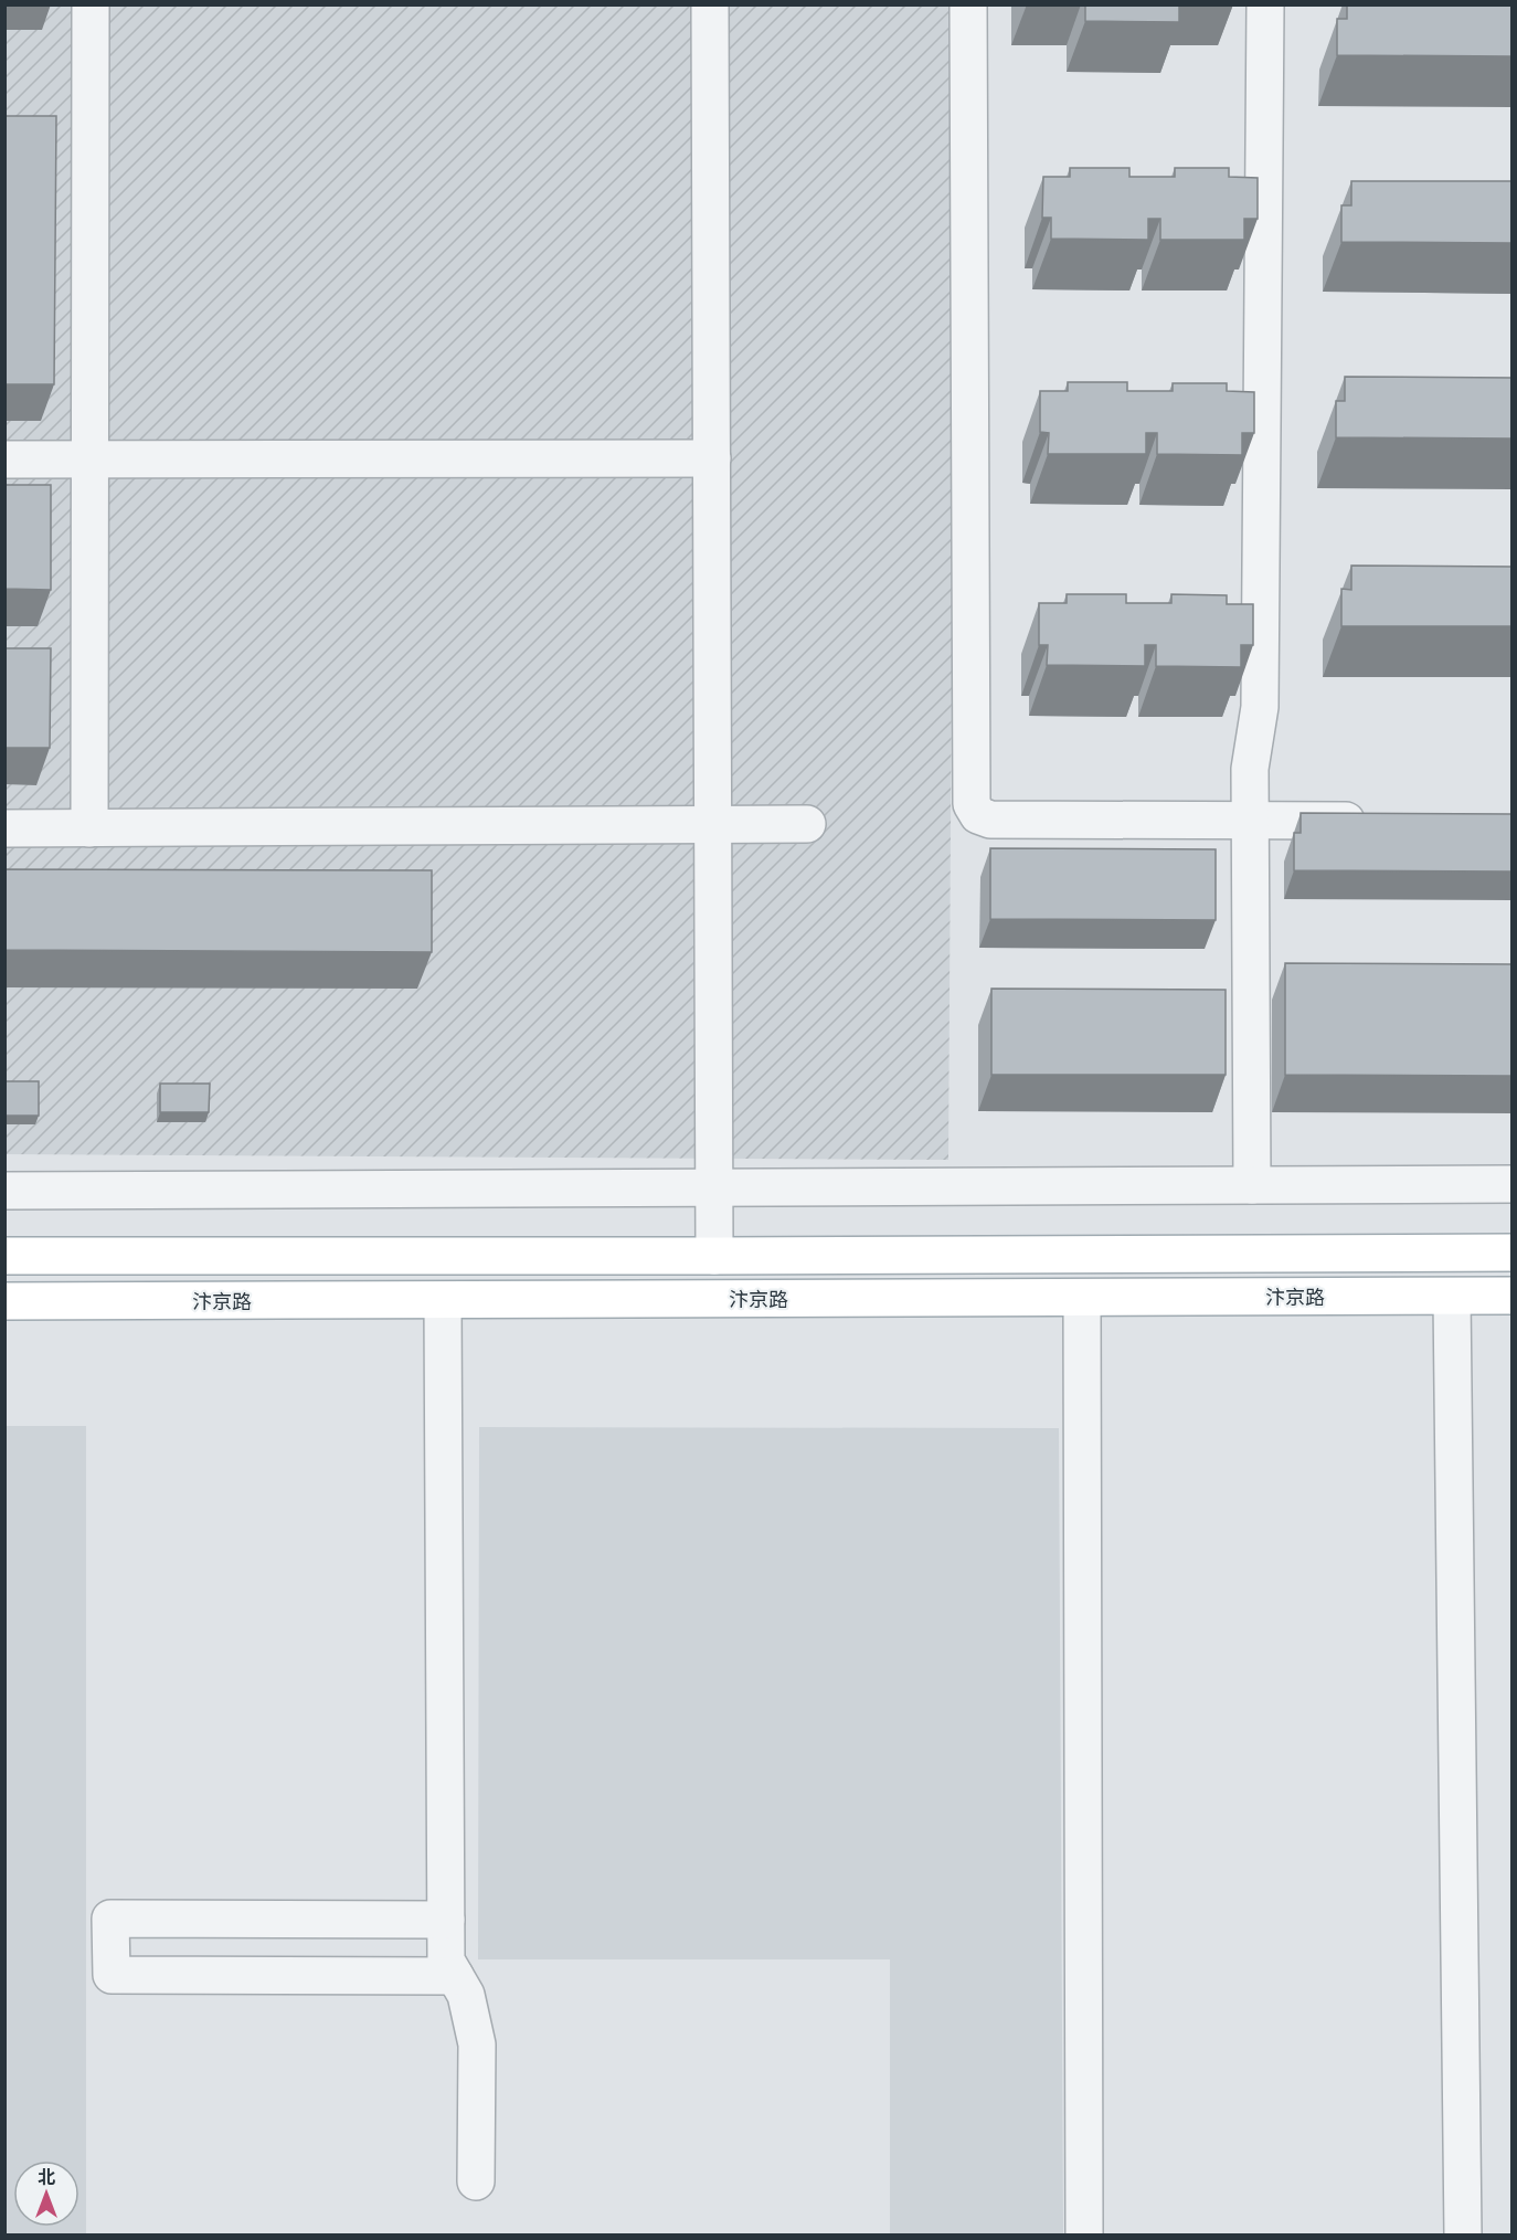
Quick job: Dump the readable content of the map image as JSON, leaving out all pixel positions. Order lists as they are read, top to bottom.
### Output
{
  "streets": {
    "main road": ["汴京路"]
  },
  "north": "top"
}
